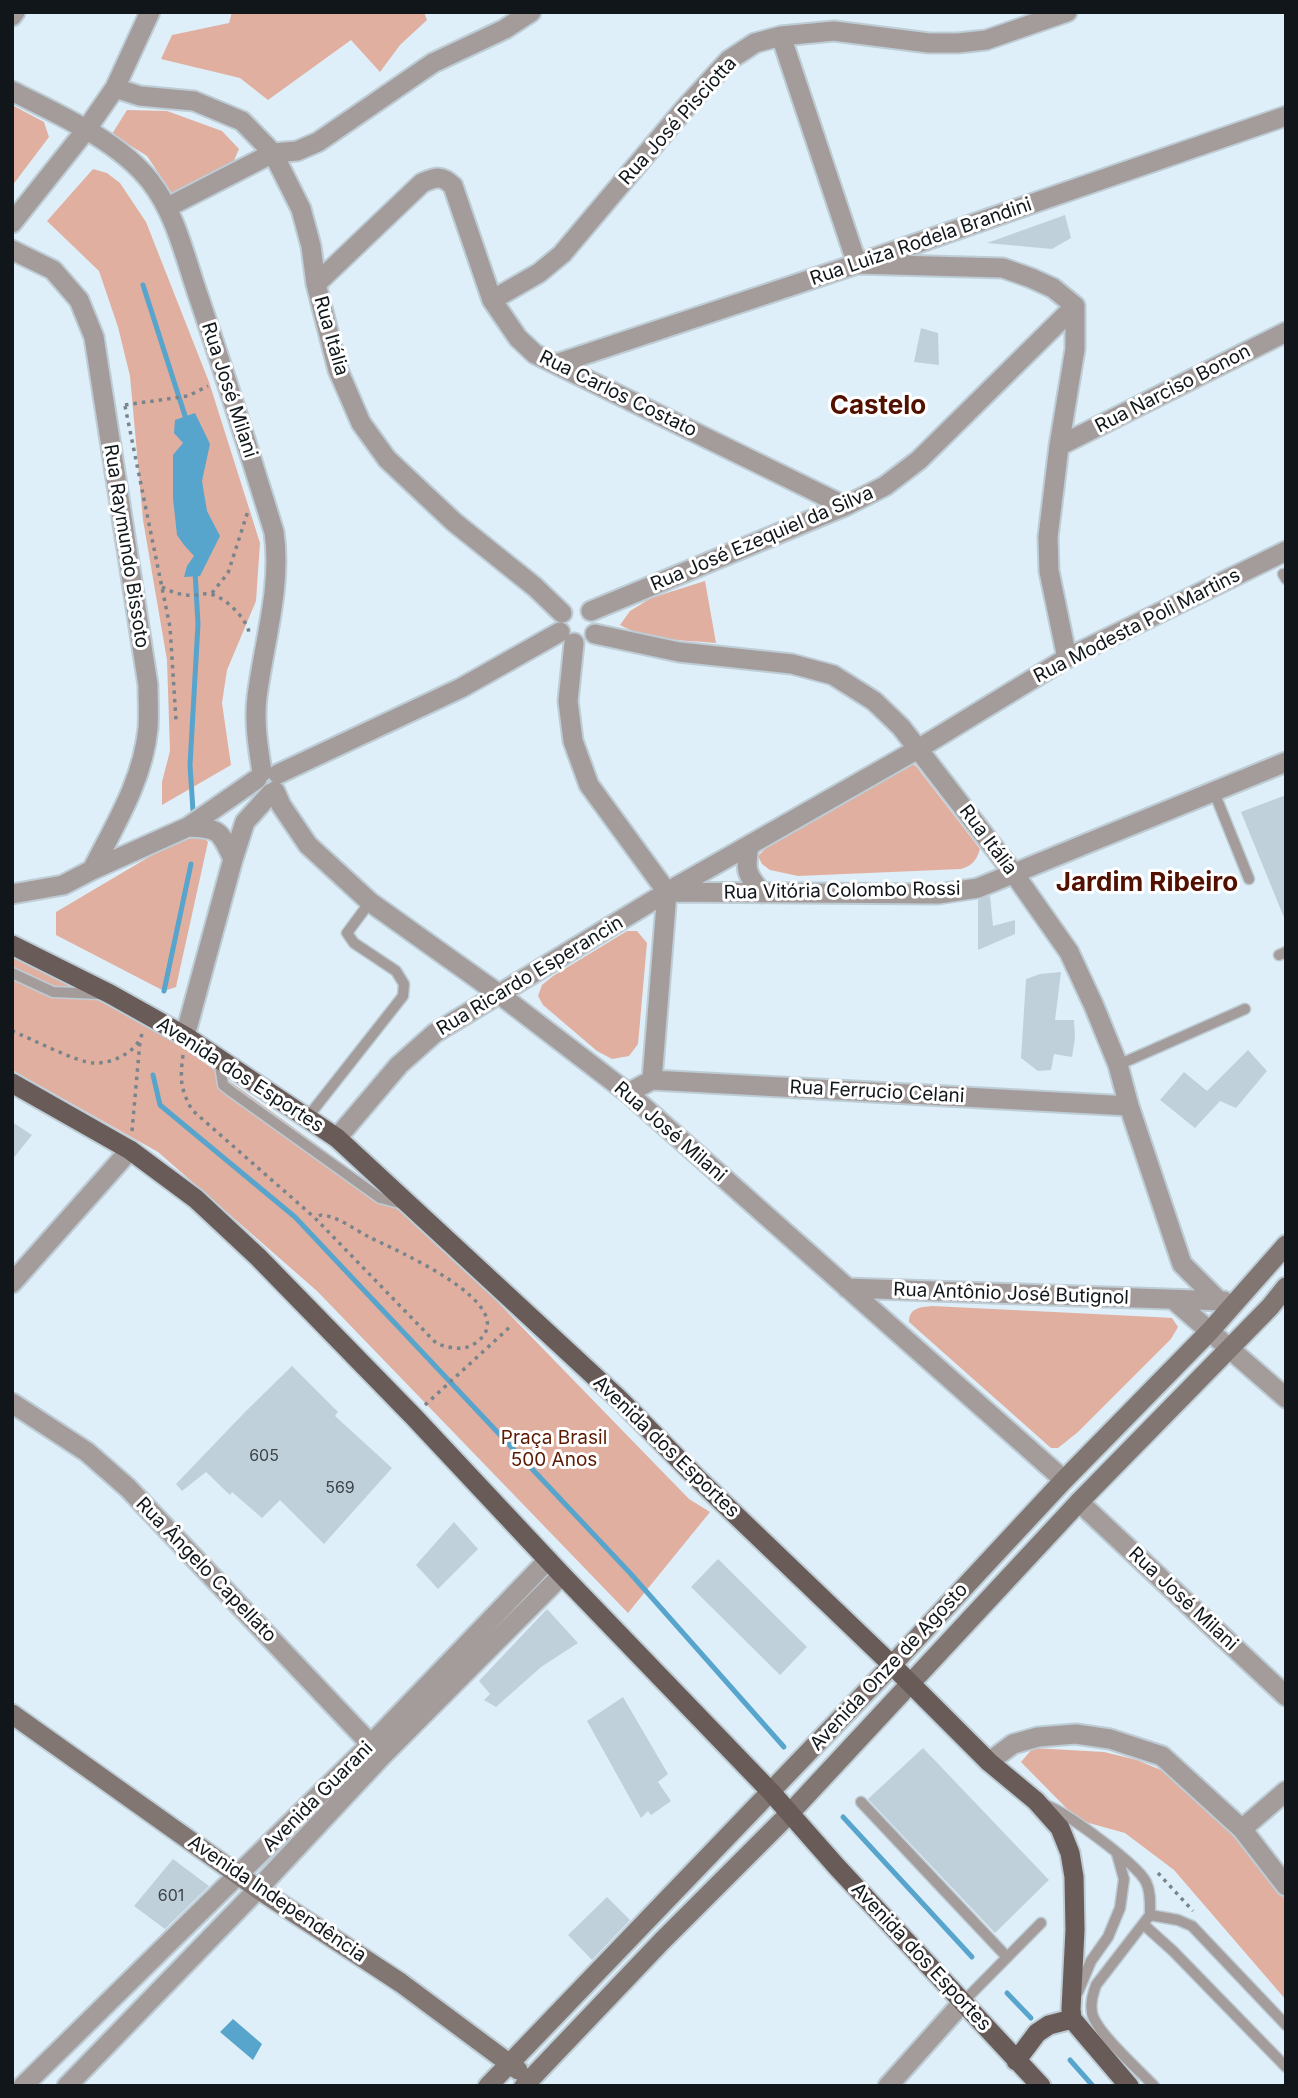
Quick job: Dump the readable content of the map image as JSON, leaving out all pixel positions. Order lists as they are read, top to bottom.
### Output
{
  "streets": {
    "main road": ["Avenida dos Esportes", "Avenida Onze de Agosto", "Avenida Independência"],
    "street": [
      "Rua José Pisciotta",
      "Rua Luiza Rodela Brandini",
      "Rua Itália",
      "Rua Narciso Bonon",
      "Rua José Milani",
      "Rua Carlos Costato",
      "Rua José Ezequiel da Silva",
      "Rua Raymundo Bissoto",
      "Rua Modesta Poli Martins",
      "Rua Vitória Colombo Rossi",
      "Rua Ricardo Esperancin",
      "Rua Ferrucio Celani",
      "Rua Antônio José Butignol",
      "Rua Ângelo Capellato",
      "Avenida Guarani"
    ]
  },
  "crossings": [
    ["Rua José Pisciotta", "Rua Carlos Costato"],
    ["Rua Luiza Rodela Brandini", "Rua Carlos Costato"],
    ["Rua Itália", "Rua Carlos Costato"],
    ["Rua Itália", "Rua José Ezequiel da Silva"],
    ["Rua Itália", "Rua Modesta Poli Martins"],
    ["Rua Itália", "Rua Vitória Colombo Rossi"],
    ["Rua Itália", "Rua Ricardo Esperancin"],
    ["Rua Itália", "Rua Ferrucio Celani"],
    ["Rua José Milani", "Rua Ricardo Esperancin"],
    ["Rua José Milani", "Rua Antônio José Butignol"],
    ["Rua José Milani", "Avenida Onze de Agosto"],
    ["Rua Carlos Costato", "Rua José Ezequiel da Silva"],
    ["Rua Modesta Poli Martins", "Rua Ricardo Esperancin"],
    ["Rua Vitória Colombo Rossi", "Rua Ricardo Esperancin"],
    ["Rua Ricardo Esperancin", "Avenida dos Esportes"],
    ["Avenida dos Esportes", "Avenida Onze de Agosto"],
    ["Avenida dos Esportes", "Avenida Guarani"],
    ["Rua Antônio José Butignol", "Avenida Onze de Agosto"],
    ["Rua Ângelo Capellato", "Avenida Guarani"],
    ["Avenida Onze de Agosto", "Avenida Independência"],
    ["Avenida Guarani", "Avenida Independência"]
  ],
  "districts": ["Castelo", "Jardim Ribeiro"],
  "parks": ["Praça Brasil 500 Anos"],
  "house_numbers": ["605", "569", "601"]
}
